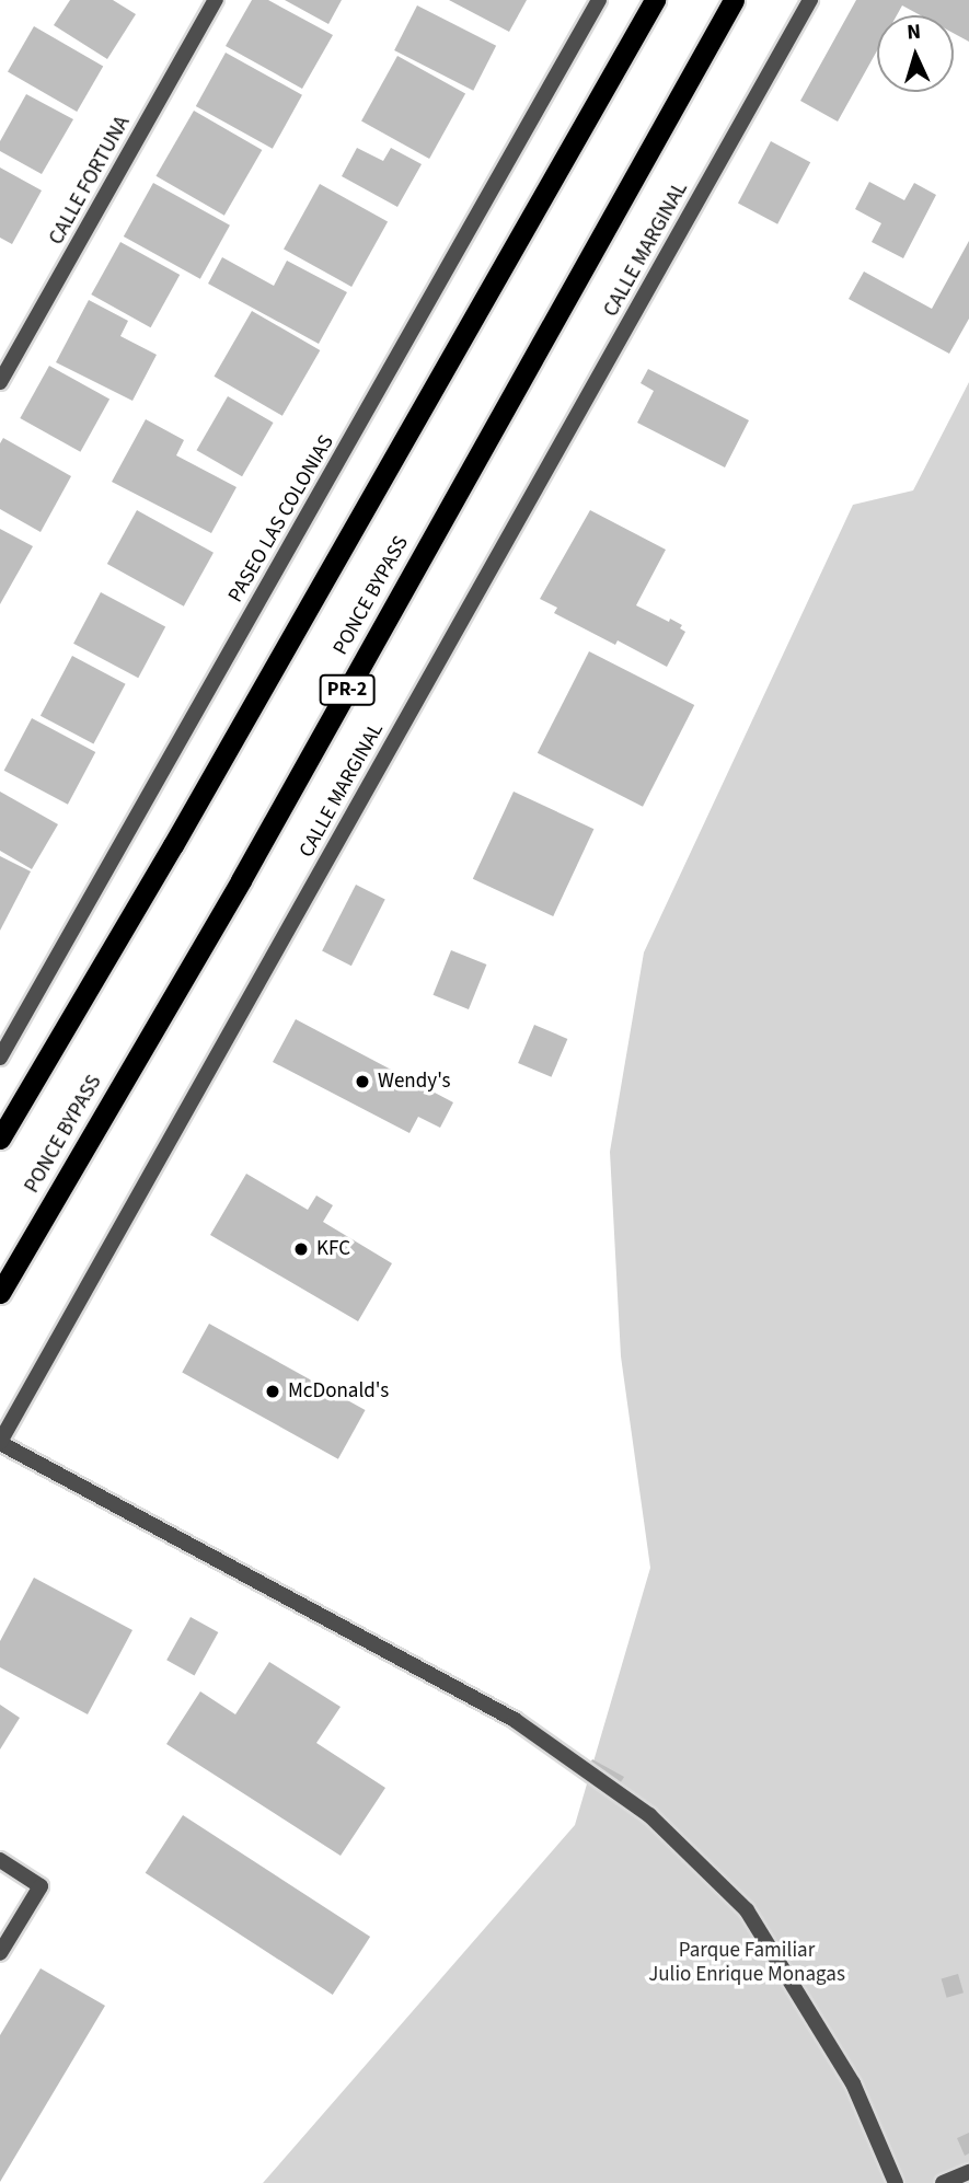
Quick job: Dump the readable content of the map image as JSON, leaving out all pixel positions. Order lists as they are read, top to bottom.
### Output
{
  "streets": {
    "highway": ["PONCE BYPASS", "PR-2"],
    "street": ["CALLE FORTUNA", "CALLE MARGINAL", "PASEO LAS COLONIAS"]
  },
  "parks": ["Parque Familiar Julio Enrique Monagas"],
  "places": ["Wendy's", "KFC", "McDonald's"],
  "north": "top"
}
